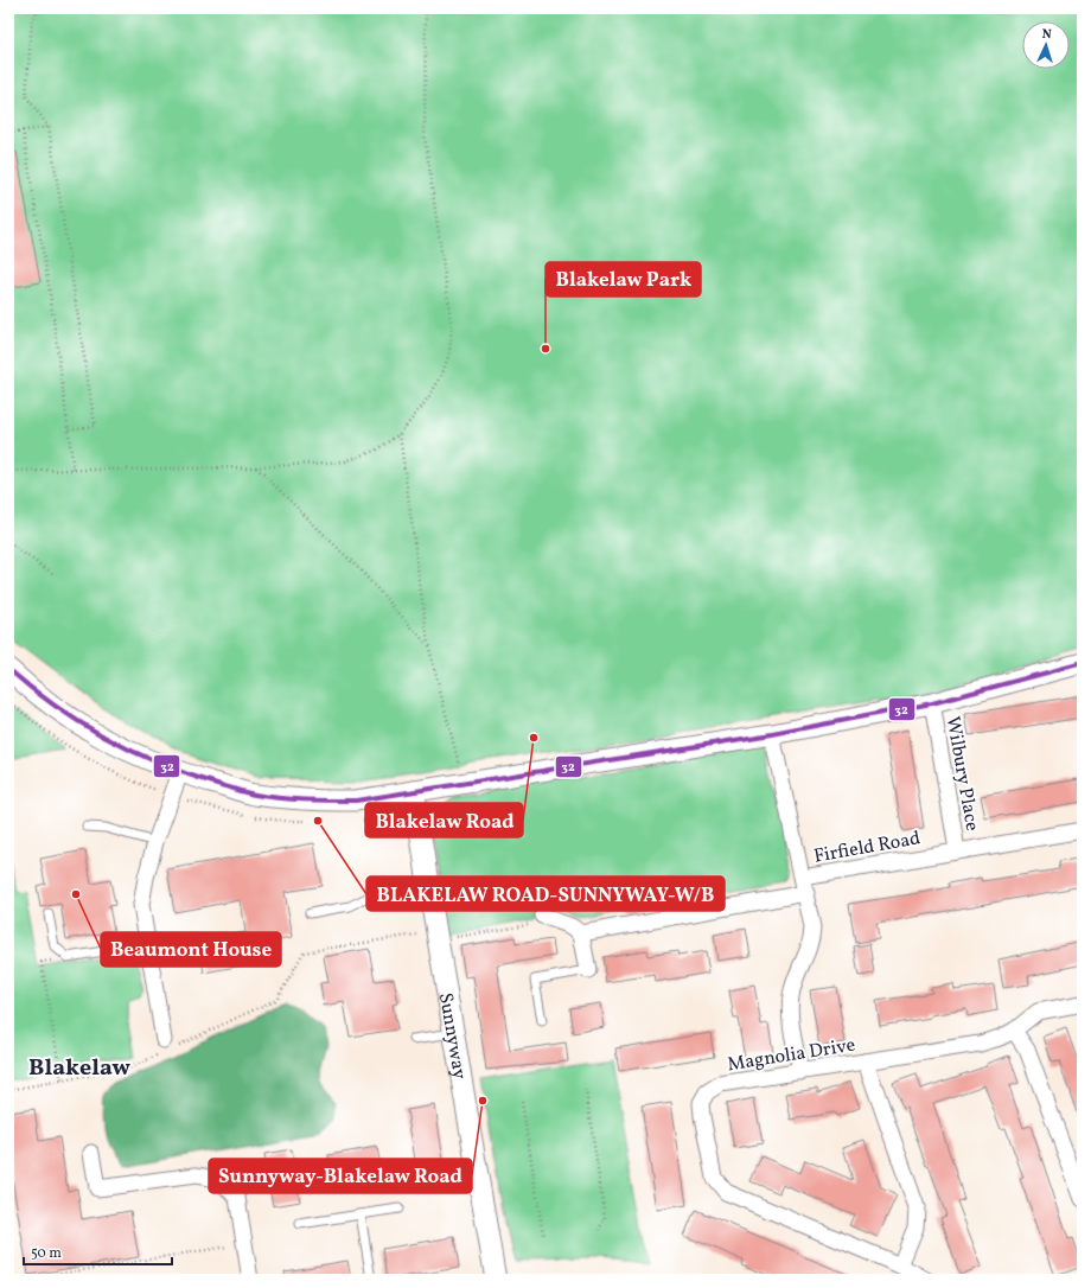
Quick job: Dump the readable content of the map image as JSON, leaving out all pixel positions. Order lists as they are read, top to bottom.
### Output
{
  "streets": {
    "street": [
      "Wilbury Place",
      "Firfield Road",
      "Sunnyway",
      "Magnolia Drive"
    ]
  },
  "crossings": [
    ["Wilbury Place", "Firfield Road"]
  ],
  "districts": ["Blakelaw"],
  "places": [
    "Blakelaw Park",
    "Blakelaw Road",
    "BLAKELAW ROAD-SUNNYWAY-W/B",
    "Beaumont House",
    "Sunnyway-Blakelaw Road"
  ],
  "lines": ["transit line 32"],
  "scale_bar": "50 m",
  "north": "top"
}
